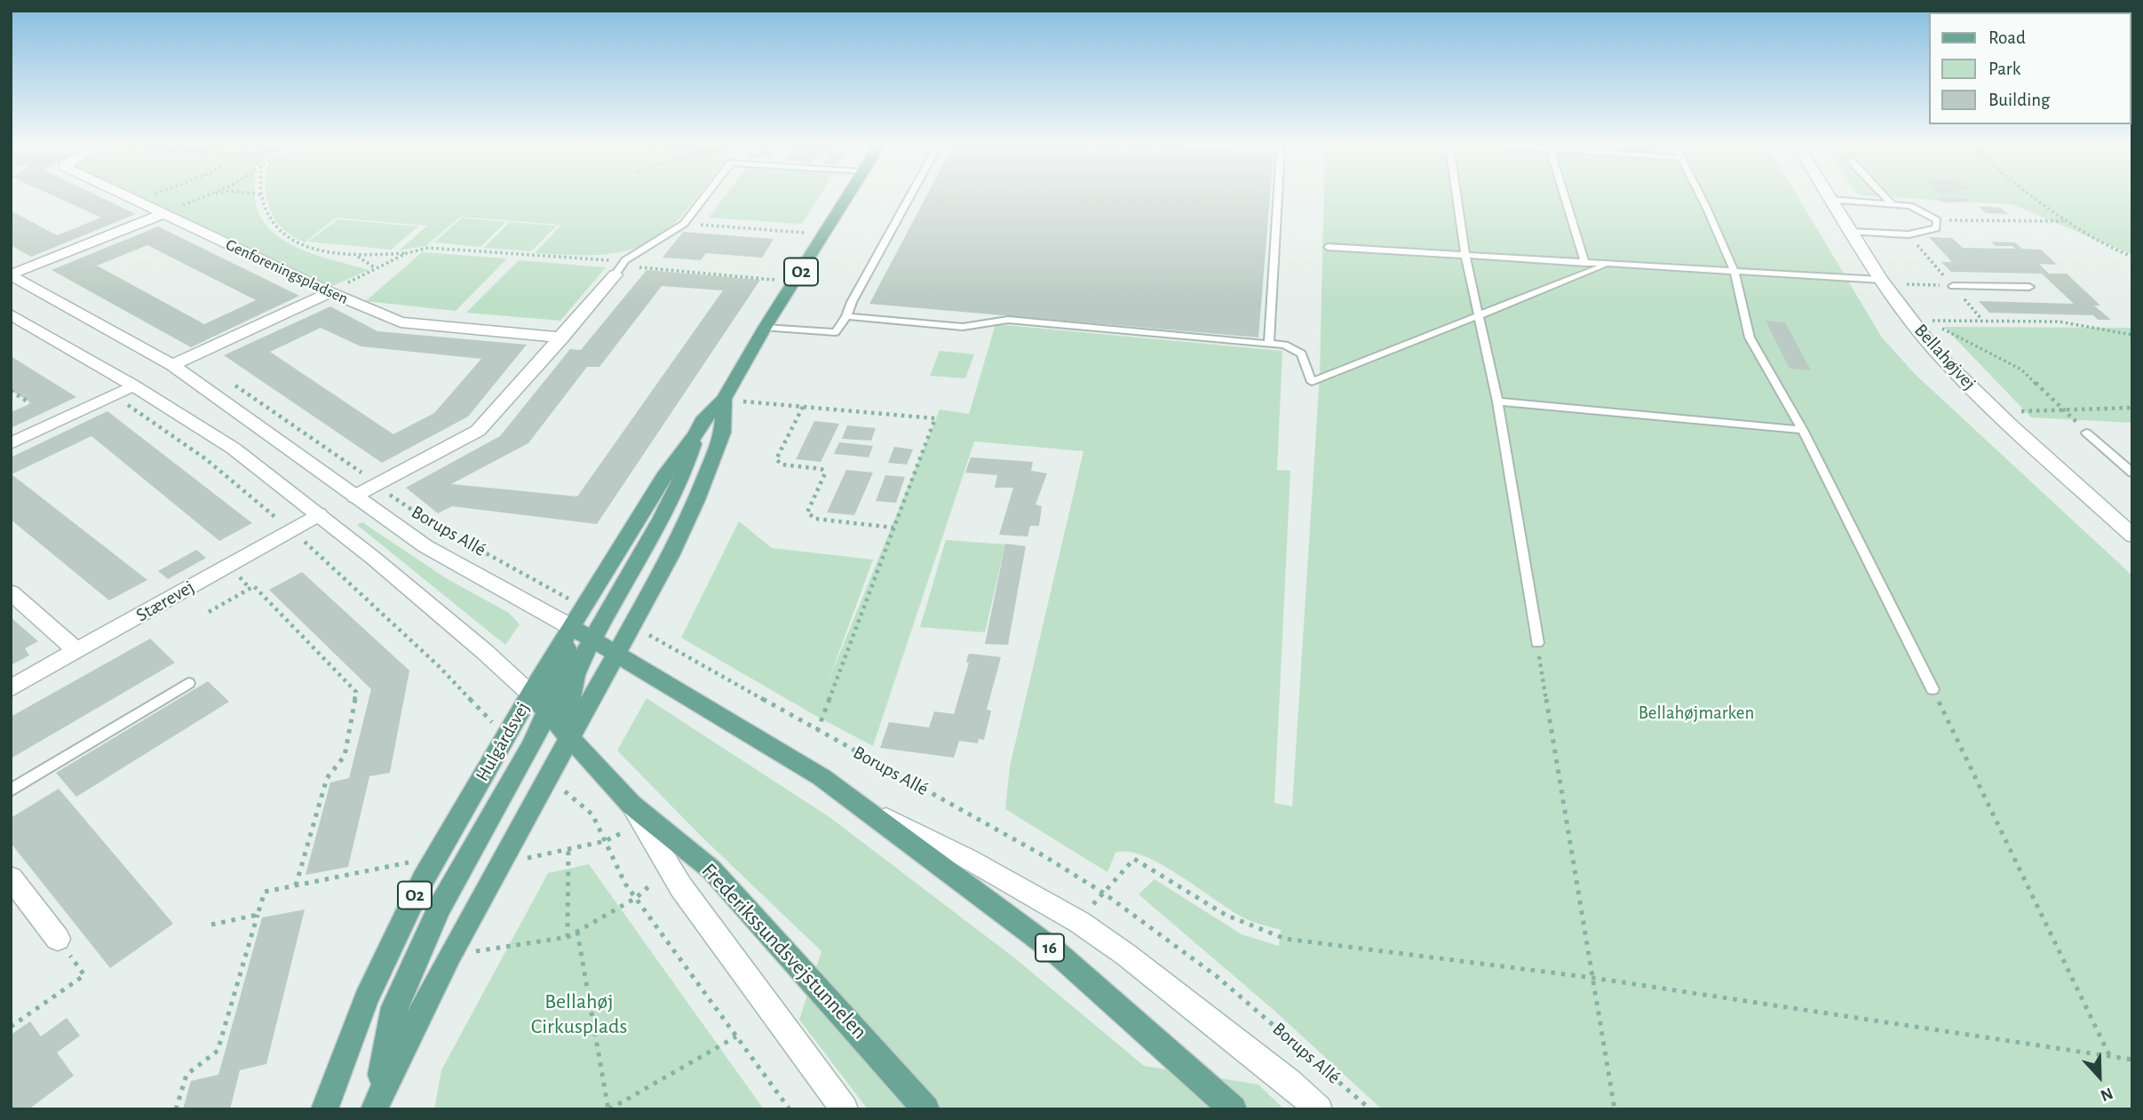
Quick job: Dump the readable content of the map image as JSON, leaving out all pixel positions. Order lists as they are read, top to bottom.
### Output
{
  "streets": {
    "main road": [
      "O2",
      "Borups Allé",
      "Hulgårdsvej",
      "16",
      "Frederikssundsvejstunnelen"
    ],
    "street": ["Genforeningspladsen", "Bellahøjvej", "Stærevej"]
  },
  "crossings": [
    ["Genforeningspladsen", "Borups Allé"],
    ["O2", "Borups Allé"],
    ["Borups Allé", "16"]
  ],
  "parks": ["Bellahøjmarken", "Bellahøj Cirkusplads"],
  "legend": ["Road", "Park", "Building"],
  "north": "bottom"
}
